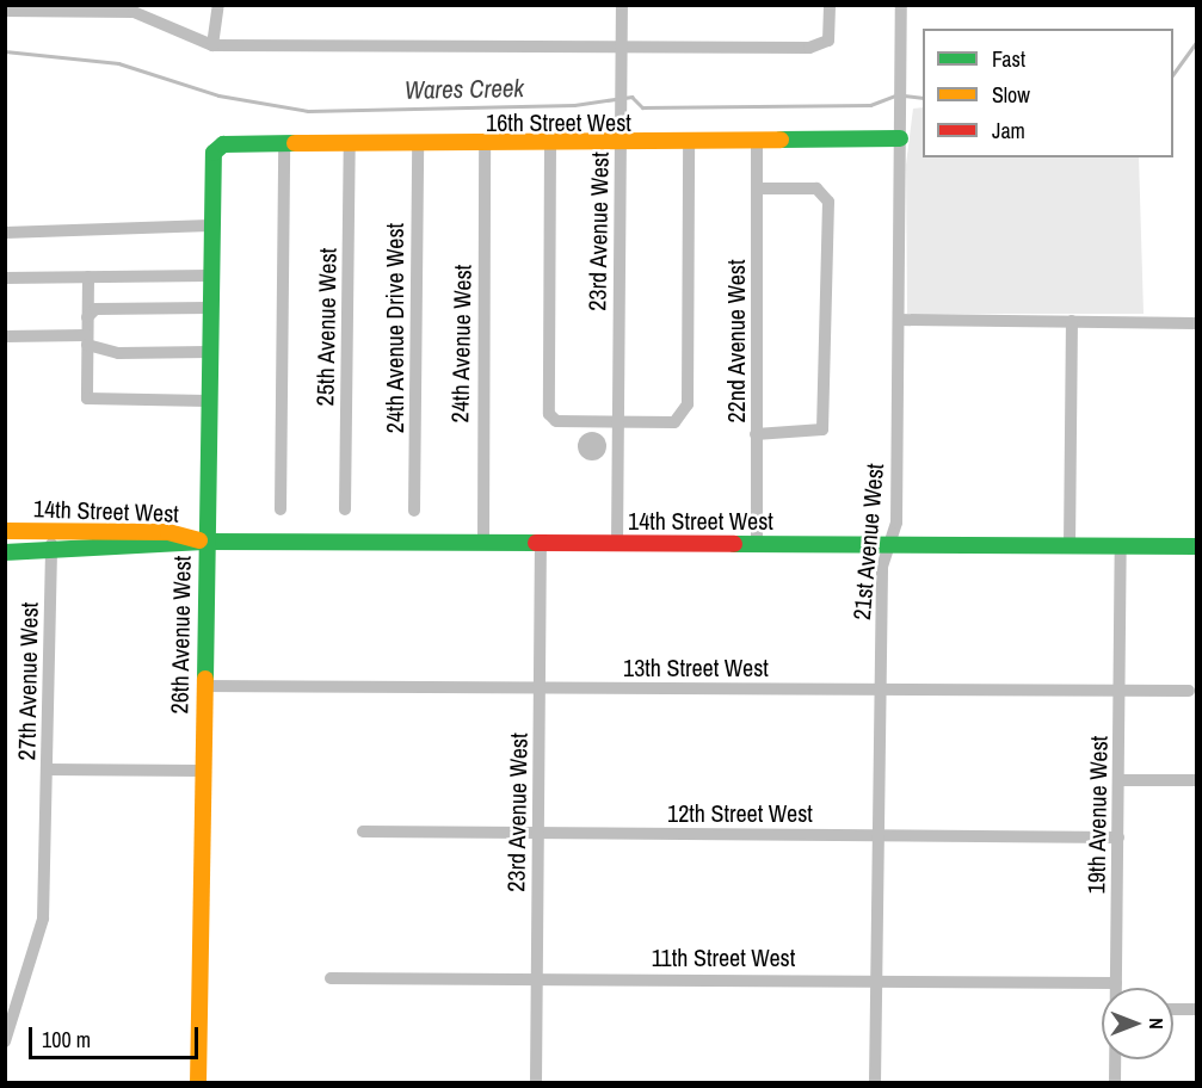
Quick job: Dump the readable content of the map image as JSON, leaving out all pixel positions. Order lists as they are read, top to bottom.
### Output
{
  "streets": {
    "street": [
      "16th Street West",
      "23rd Avenue West",
      "25th Avenue West",
      "24th Avenue Drive West",
      "22nd Avenue West",
      "24th Avenue West",
      "14th Street West",
      "21st Avenue West",
      "26th Avenue West",
      "13th Street West",
      "27th Avenue West",
      "12th Street West",
      "19th Avenue West",
      "11th Street West"
    ]
  },
  "crossings": [
    ["16th Street West", "23rd Avenue West"],
    ["16th Street West", "25th Avenue West"],
    ["16th Street West", "24th Avenue Drive West"],
    ["16th Street West", "22nd Avenue West"],
    ["16th Street West", "24th Avenue West"],
    ["16th Street West", "21st Avenue West"],
    ["16th Street West", "26th Avenue West"],
    ["23rd Avenue West", "14th Street West"],
    ["23rd Avenue West", "13th Street West"],
    ["23rd Avenue West", "12th Street West"],
    ["23rd Avenue West", "11th Street West"],
    ["22nd Avenue West", "14th Street West"],
    ["24th Avenue West", "14th Street West"],
    ["14th Street West", "21st Avenue West"],
    ["14th Street West", "26th Avenue West"],
    ["14th Street West", "27th Avenue West"],
    ["14th Street West", "19th Avenue West"],
    ["21st Avenue West", "13th Street West"],
    ["21st Avenue West", "12th Street West"],
    ["21st Avenue West", "11th Street West"],
    ["26th Avenue West", "13th Street West"],
    ["13th Street West", "19th Avenue West"],
    ["12th Street West", "19th Avenue West"],
    ["19th Avenue West", "11th Street West"]
  ],
  "water": ["Wares Creek"],
  "legend": ["Fast", "Slow", "Jam"],
  "scale_bar": "100 m",
  "north": "right"
}
